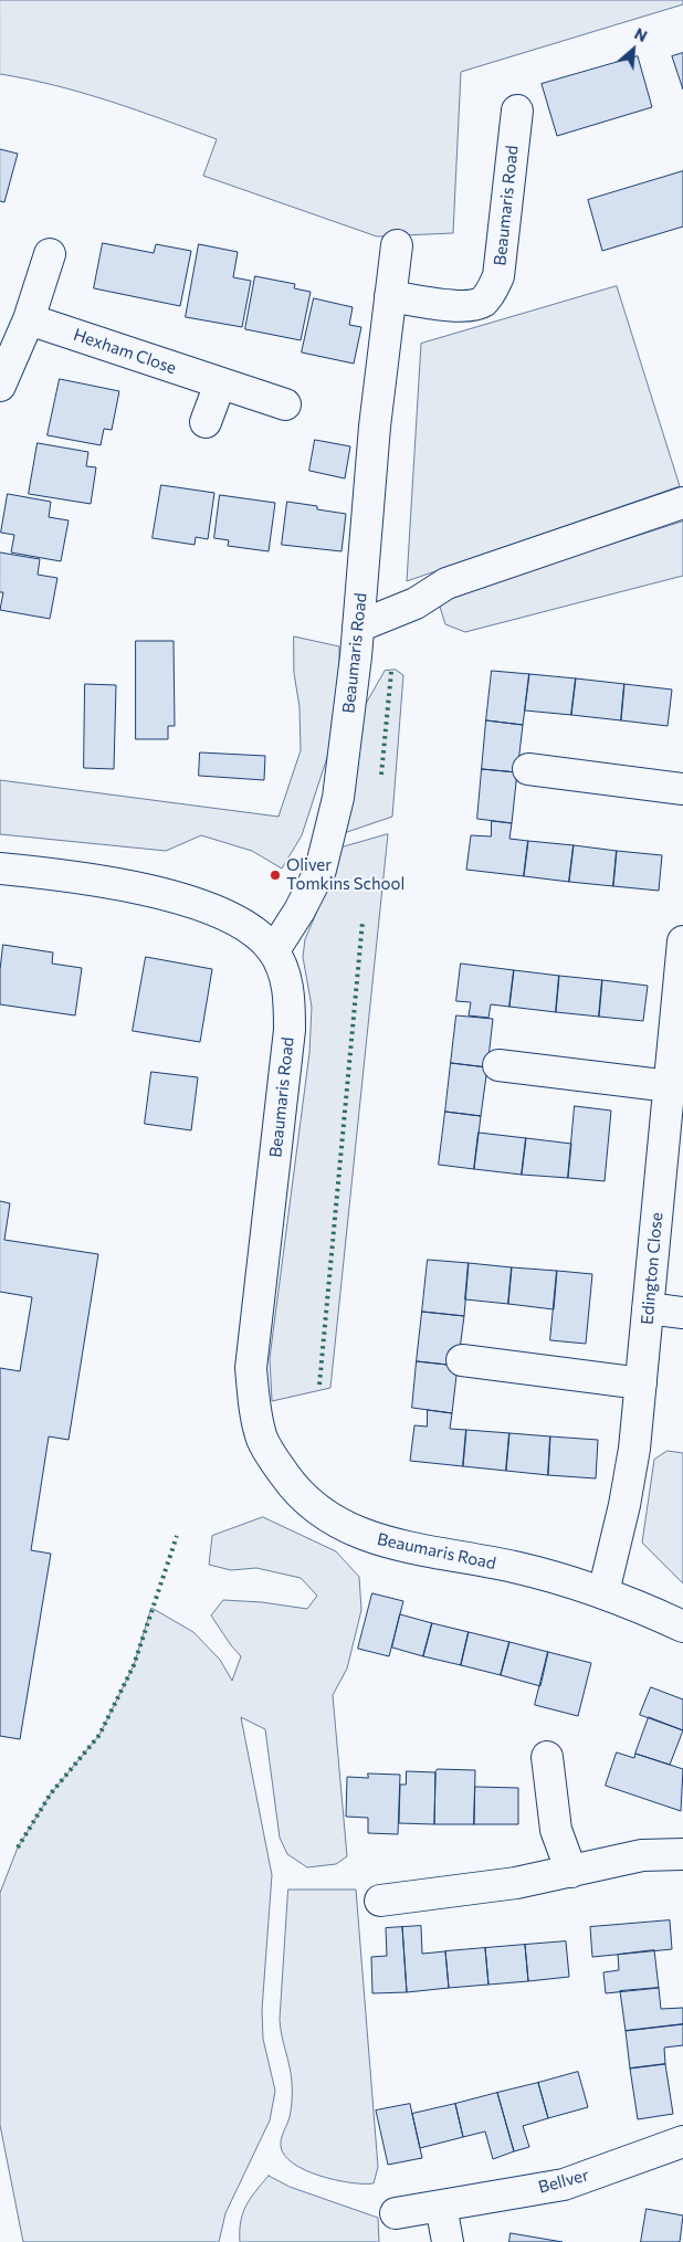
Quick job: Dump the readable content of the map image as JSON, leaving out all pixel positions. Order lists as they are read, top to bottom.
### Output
{
  "streets": {
    "street": [
      "Beaumaris Road",
      "Hexham Close",
      "Edington Close",
      "Bellver"
    ]
  },
  "crossings": [
    ["Beaumaris Road", "Edington Close"]
  ],
  "places": ["Oliver Tomkins School"],
  "north": "top right"
}
